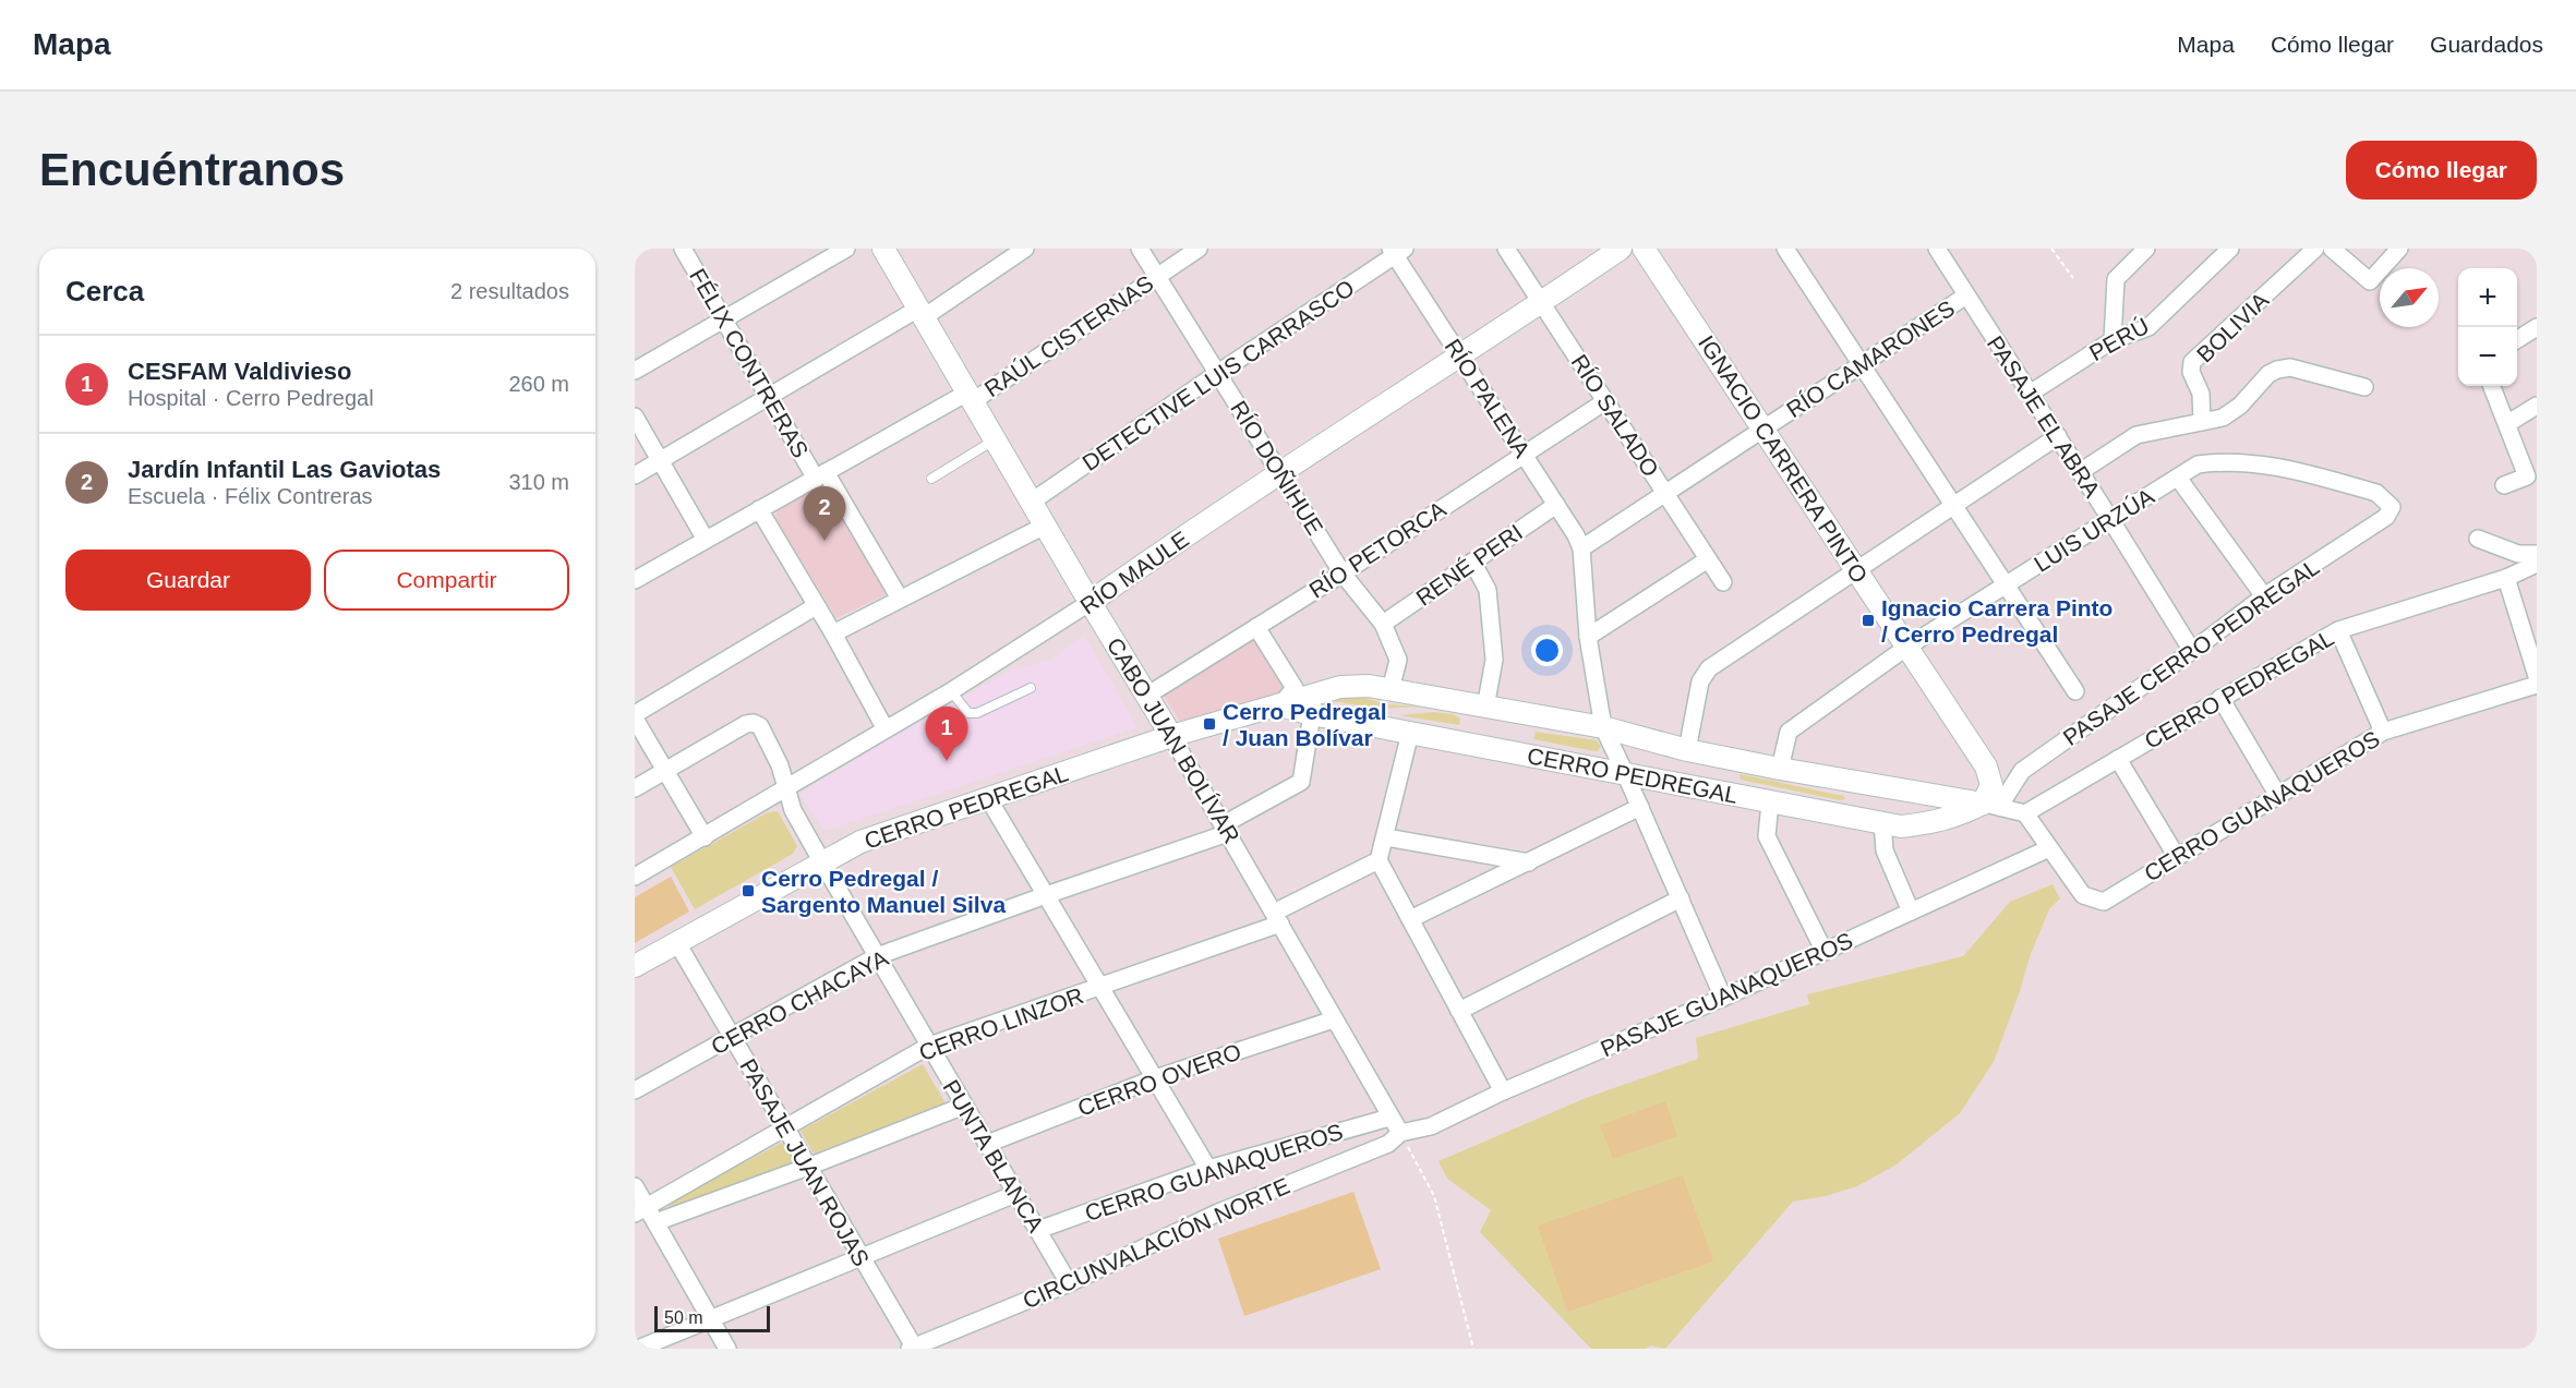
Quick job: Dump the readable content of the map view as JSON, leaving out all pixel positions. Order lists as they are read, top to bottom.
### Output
{
  "streets": {
    "street": [
      "BOLIVIA",
      "RAÚL CISTERNAS",
      "PERÚ",
      "RÍO CAMARONES",
      "FÉLIX CONTRERAS",
      "DETECTIVE LUIS CARRASCO",
      "RÍO PALENA",
      "RÍO SALADO",
      "PASAJE EL ABRA",
      "IGNACIO CARRERA PINTO",
      "RÍO DOÑIHUE",
      "LUIS URZÚA",
      "RÍO PETORCA",
      "RENÉ PERI",
      "RÍO MAULE",
      "PASAJE CERRO PEDREGAL",
      "CERRO PEDREGAL",
      "CABO JUAN BOLÍVAR",
      "CERRO GUANAQUEROS",
      "PASAJE GUANAQUEROS",
      "CERRO CHACAYA",
      "CERRO LINZOR",
      "CERRO OVERO",
      "PUNTA BLANCA",
      "PASAJE JUAN ROJAS",
      "CIRCUNVALACIÓN NORTE"
    ]
  },
  "crossings": [
    ["RAÚL CISTERNAS", "FÉLIX CONTRERAS"],
    ["RAÚL CISTERNAS", "RÍO DOÑIHUE"],
    ["RAÚL CISTERNAS", "CABO JUAN BOLÍVAR"],
    ["PERÚ", "PASAJE EL ABRA"],
    ["RÍO CAMARONES", "RÍO PALENA"],
    ["RÍO CAMARONES", "RÍO SALADO"],
    ["RÍO CAMARONES", "PASAJE EL ABRA"],
    ["RÍO CAMARONES", "IGNACIO CARRERA PINTO"],
    ["DETECTIVE LUIS CARRASCO", "RÍO PALENA"],
    ["DETECTIVE LUIS CARRASCO", "RÍO DOÑIHUE"],
    ["DETECTIVE LUIS CARRASCO", "CABO JUAN BOLÍVAR"],
    ["RÍO PALENA", "RÍO PETORCA"],
    ["RÍO PALENA", "RENÉ PERI"],
    ["RÍO PALENA", "RÍO MAULE"],
    ["RÍO SALADO", "RÍO PETORCA"],
    ["RÍO SALADO", "RÍO MAULE"],
    ["PASAJE EL ABRA", "LUIS URZÚA"],
    ["PASAJE EL ABRA", "PASAJE CERRO PEDREGAL"],
    ["IGNACIO CARRERA PINTO", "LUIS URZÚA"],
    ["IGNACIO CARRERA PINTO", "PASAJE CERRO PEDREGAL"],
    ["IGNACIO CARRERA PINTO", "CERRO PEDREGAL"],
    ["RÍO DOÑIHUE", "RÍO PETORCA"],
    ["RÍO DOÑIHUE", "RENÉ PERI"],
    ["RÍO DOÑIHUE", "RÍO MAULE"],
    ["RÍO DOÑIHUE", "CERRO PEDREGAL"],
    ["LUIS URZÚA", "PASAJE CERRO PEDREGAL"],
    ["LUIS URZÚA", "CERRO PEDREGAL"],
    ["RÍO PETORCA", "CABO JUAN BOLÍVAR"],
    ["RÍO MAULE", "CABO JUAN BOLÍVAR"],
    ["RÍO MAULE", "PUNTA BLANCA"],
    ["PASAJE CERRO PEDREGAL", "CERRO PEDREGAL"],
    ["CERRO PEDREGAL", "CABO JUAN BOLÍVAR"],
    ["CERRO PEDREGAL", "CERRO CHACAYA"],
    ["CERRO PEDREGAL", "PUNTA BLANCA"],
    ["CERRO PEDREGAL", "PASAJE JUAN ROJAS"],
    ["CABO JUAN BOLÍVAR", "CERRO GUANAQUEROS"],
    ["CABO JUAN BOLÍVAR", "PASAJE GUANAQUEROS"],
    ["CABO JUAN BOLÍVAR", "CERRO CHACAYA"],
    ["CABO JUAN BOLÍVAR", "CERRO LINZOR"],
    ["CABO JUAN BOLÍVAR", "CERRO OVERO"],
    ["CABO JUAN BOLÍVAR", "CIRCUNVALACIÓN NORTE"],
    ["CERRO GUANAQUEROS", "PASAJE GUANAQUEROS"],
    ["CERRO GUANAQUEROS", "PUNTA BLANCA"],
    ["PASAJE GUANAQUEROS", "CIRCUNVALACIÓN NORTE"],
    ["CERRO CHACAYA", "PUNTA BLANCA"],
    ["CERRO CHACAYA", "PASAJE JUAN ROJAS"],
    ["CERRO LINZOR", "PUNTA BLANCA"],
    ["CERRO LINZOR", "PASAJE JUAN ROJAS"],
    ["CERRO OVERO", "PUNTA BLANCA"],
    ["PUNTA BLANCA", "CIRCUNVALACIÓN NORTE"],
    ["PASAJE JUAN ROJAS", "CIRCUNVALACIÓN NORTE"]
  ],
  "places": {
    "transit": ["Ignacio Carrera Pinto / Cerro Pedregal", "Cerro Pedregal / Juan Bolívar", "Cerro Pedregal / Sargento Manuel Silva"]
  },
  "scale_bar": "50 m",
  "north": "top right",
  "page": {
    "header": "Mapa",
    "nav": ["Mapa", "Cómo llegar", "Guardados"],
    "buttons": [
      "Cómo llegar",
      ["Guardar", "Compartir"]
    ],
    "title": "Encuéntranos",
    "heading": ["Cerca", "2 resultados"],
    "map_buttons": ["+", "−"],
    "list": [
      {
        "mark": "1",
        "name": "CESFAM Valdivieso",
        "note": "Hospital · Cerro Pedregal",
        "value": "260 m"
      },
      {
        "mark": "2",
        "name": "Jardín Infantil Las Gaviotas",
        "note": "Escuela · Félix Contreras",
        "value": "310 m"
      }
    ],
    "pins": ["2", "1"],
    "scale": "50 m"
  }
}
